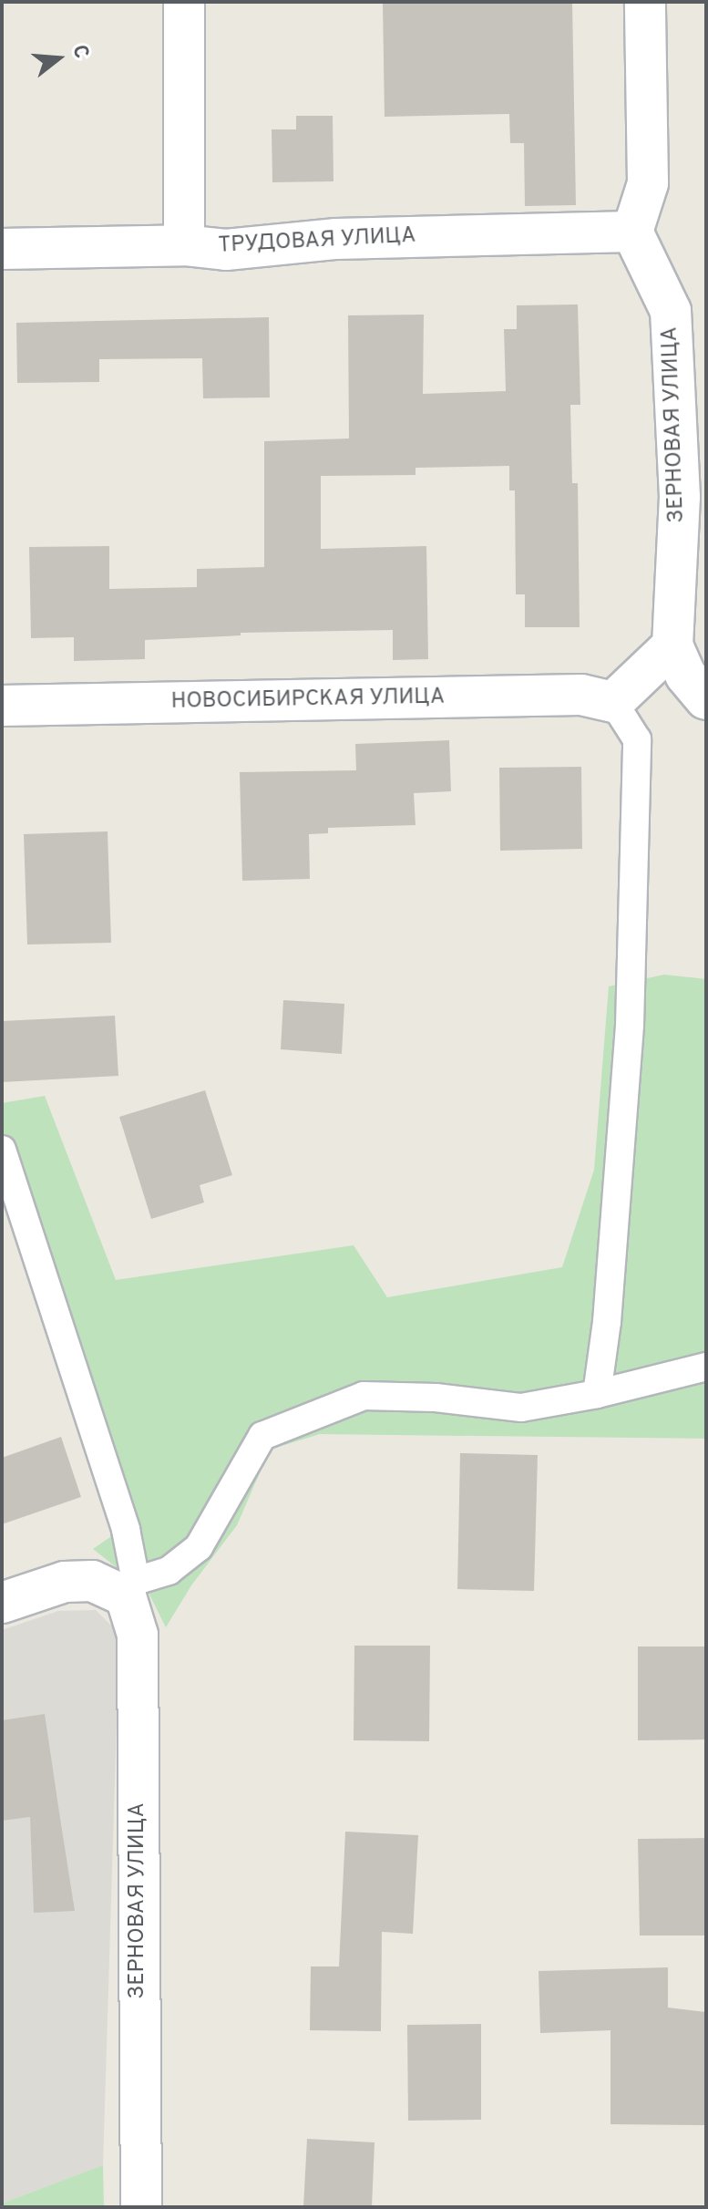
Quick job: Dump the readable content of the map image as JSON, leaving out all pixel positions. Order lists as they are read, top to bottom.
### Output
{
  "streets": {
    "street": ["ТРУДОВАЯ УЛИЦА", "ЗЕРНОВАЯ УЛИЦА", "НОВОСИБИРСКАЯ УЛИЦА"]
  },
  "crossings": [
    ["ТРУДОВАЯ УЛИЦА", "ЗЕРНОВАЯ УЛИЦА"]
  ],
  "north": "right"
}
